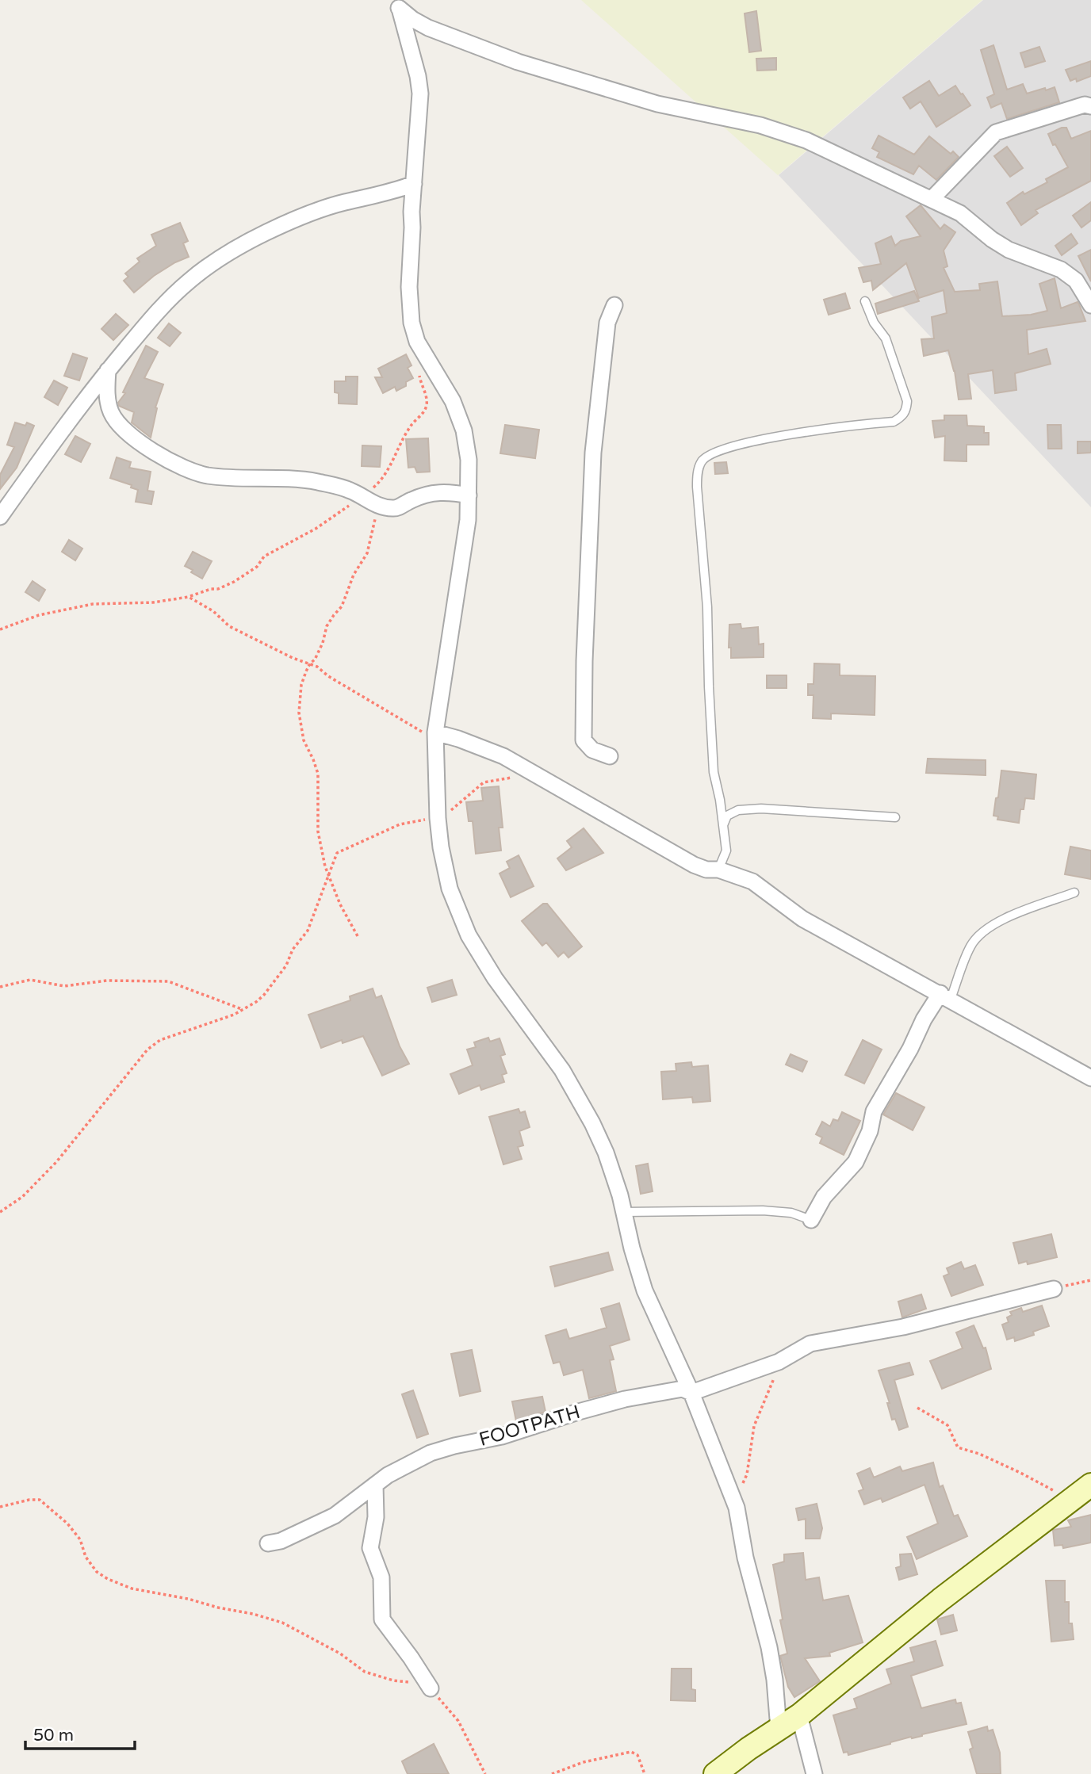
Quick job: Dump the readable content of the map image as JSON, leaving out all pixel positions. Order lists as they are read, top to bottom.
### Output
{
  "streets": {
    "street": ["FOOTPATH"]
  },
  "scale_bar": "50 m"
}
